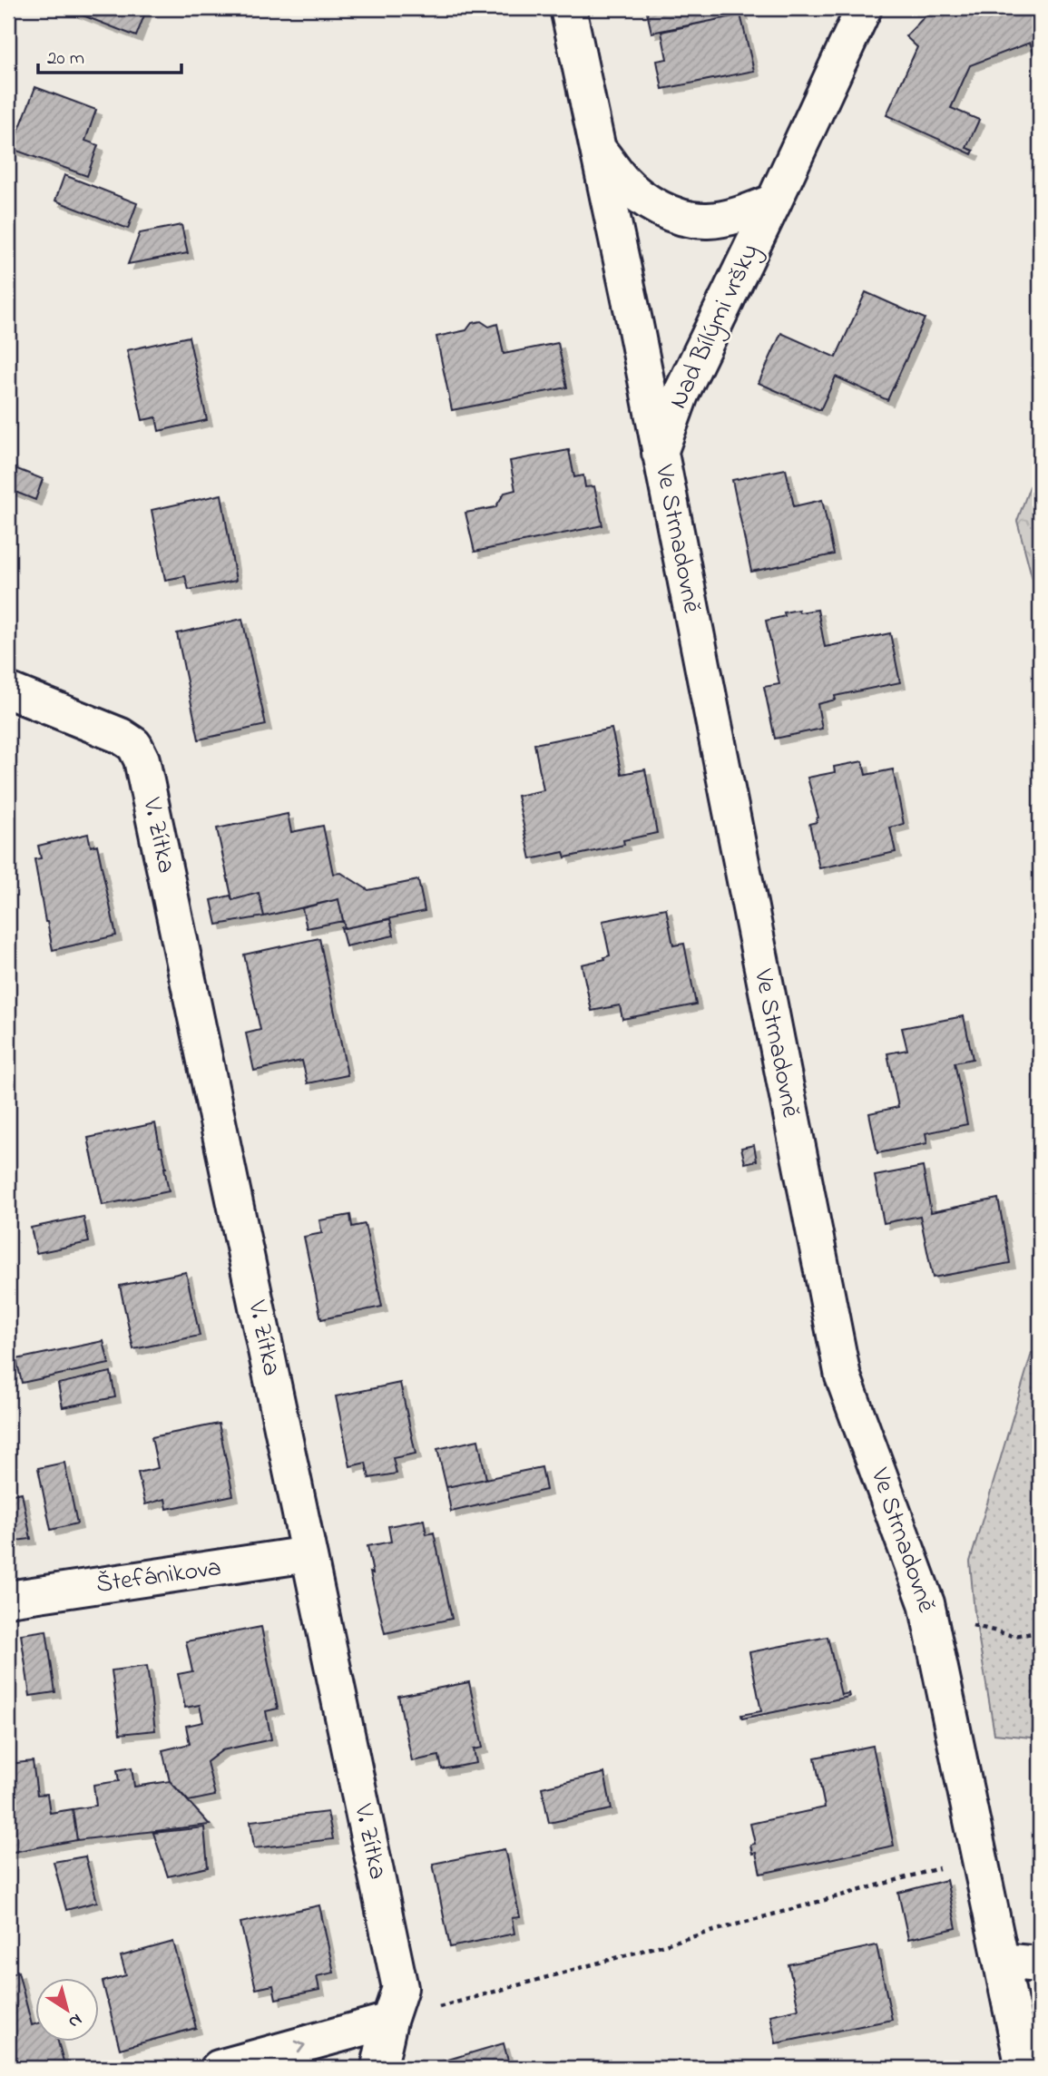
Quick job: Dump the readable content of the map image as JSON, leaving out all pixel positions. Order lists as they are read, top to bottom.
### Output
{
  "streets": {
    "street": [
      "Nad Bílými vršky",
      "Ve Strnadovně",
      "V. Zítka",
      "Štefánikova"
    ]
  },
  "crossings": [
    ["Nad Bílými vršky", "Ve Strnadovně"],
    ["V. Zítka", "Štefánikova"]
  ],
  "scale_bar": "20 m",
  "north": "bottom right"
}
